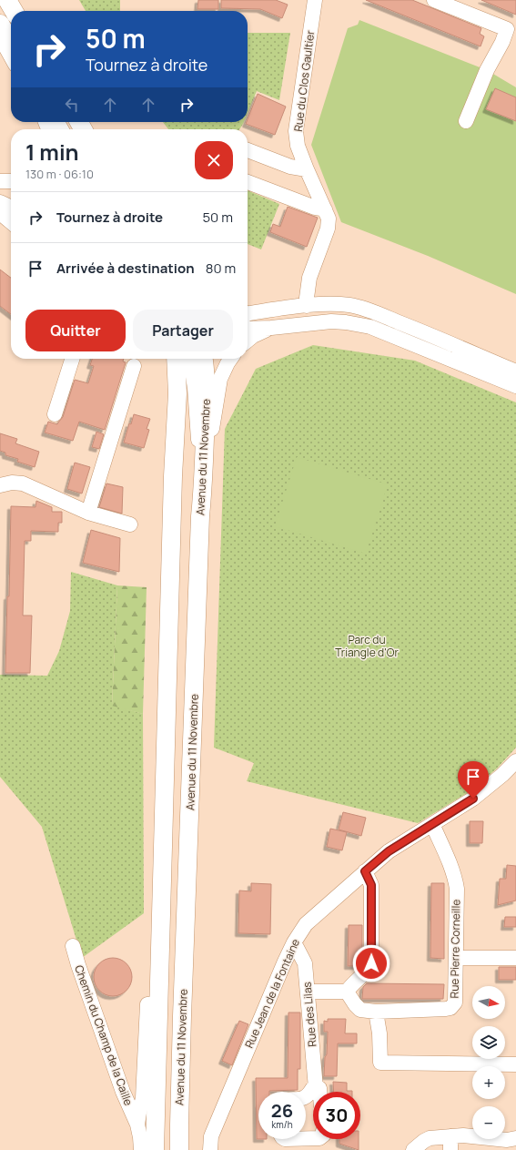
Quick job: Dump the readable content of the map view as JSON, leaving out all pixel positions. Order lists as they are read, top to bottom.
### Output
{
  "streets": {
    "main road": ["Avenue du 11 Novembre"],
    "street": [
      "Rue du Clos Gaultier",
      "Rue Pierre Corneille",
      "Rue Jean de la Fontaine",
      "Rue des Lilas",
      "Chemin du Champ de la Caille"
    ]
  },
  "crossings": [
    ["Rue Pierre Corneille", "Rue Jean de la Fontaine"],
    ["Rue Jean de la Fontaine", "Rue des Lilas"]
  ],
  "parks": ["Parc du Triangle d'Or"],
  "north": "right",
  "page": {
    "turn": ["50 m", "Tournez à droite"],
    "heading": ["1 min", "130 m · 06:10"],
    "list": [
      {
        "name": "Tournez à droite",
        "value": "50 m"
      },
      {
        "name": "Arrivée à destination",
        "value": "80 m"
      }
    ],
    "buttons": ["Quitter", "Partager"],
    "map_buttons": ["+", "−"],
    "speed": "26 km/h",
    "limit": "30"
  }
}
